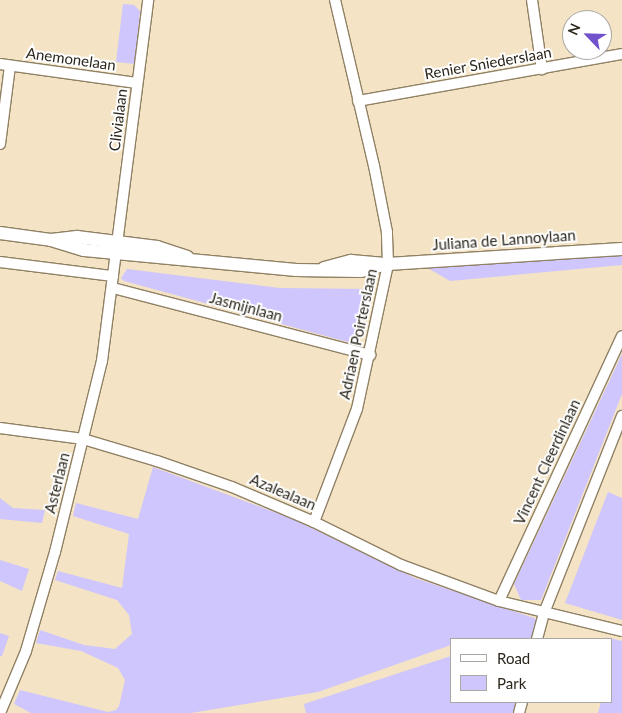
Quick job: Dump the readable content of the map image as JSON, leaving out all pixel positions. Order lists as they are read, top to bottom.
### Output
{
  "streets": {
    "street": [
      "Anemonelaan",
      "Renier Sniederslaan",
      "Clivialaan",
      "Juliana de Lannoylaan",
      "Jasmijnlaan",
      "Adriaen Poirterslaan",
      "Vincent Cleerdinlaan",
      "Asterlaan",
      "Azalealaan"
    ]
  },
  "crossings": [
    ["Anemonelaan", "Clivialaan"],
    ["Renier Sniederslaan", "Adriaen Poirterslaan"],
    ["Clivialaan", "Juliana de Lannoylaan"],
    ["Clivialaan", "Asterlaan"],
    ["Juliana de Lannoylaan", "Adriaen Poirterslaan"],
    ["Juliana de Lannoylaan", "Asterlaan"],
    ["Jasmijnlaan", "Adriaen Poirterslaan"],
    ["Jasmijnlaan", "Asterlaan"],
    ["Adriaen Poirterslaan", "Azalealaan"],
    ["Vincent Cleerdinlaan", "Azalealaan"],
    ["Asterlaan", "Azalealaan"]
  ],
  "legend": ["Road", "Park"],
  "north": "top left"
}
